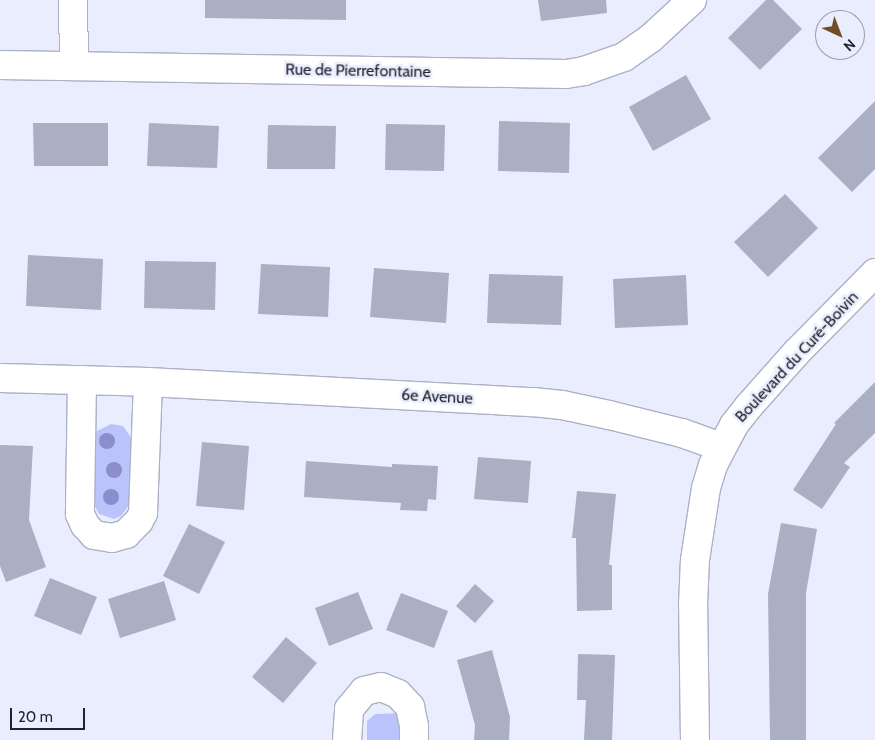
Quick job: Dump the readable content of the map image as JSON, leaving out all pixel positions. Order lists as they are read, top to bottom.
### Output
{
  "streets": {
    "street": ["Rue de Pierrefontaine", "Boulevard du Curé-Boivin", "6e Avenue"]
  },
  "crossings": [
    ["Boulevard du Curé-Boivin", "6e Avenue"]
  ],
  "scale_bar": "20 m",
  "north": "bottom right"
}
